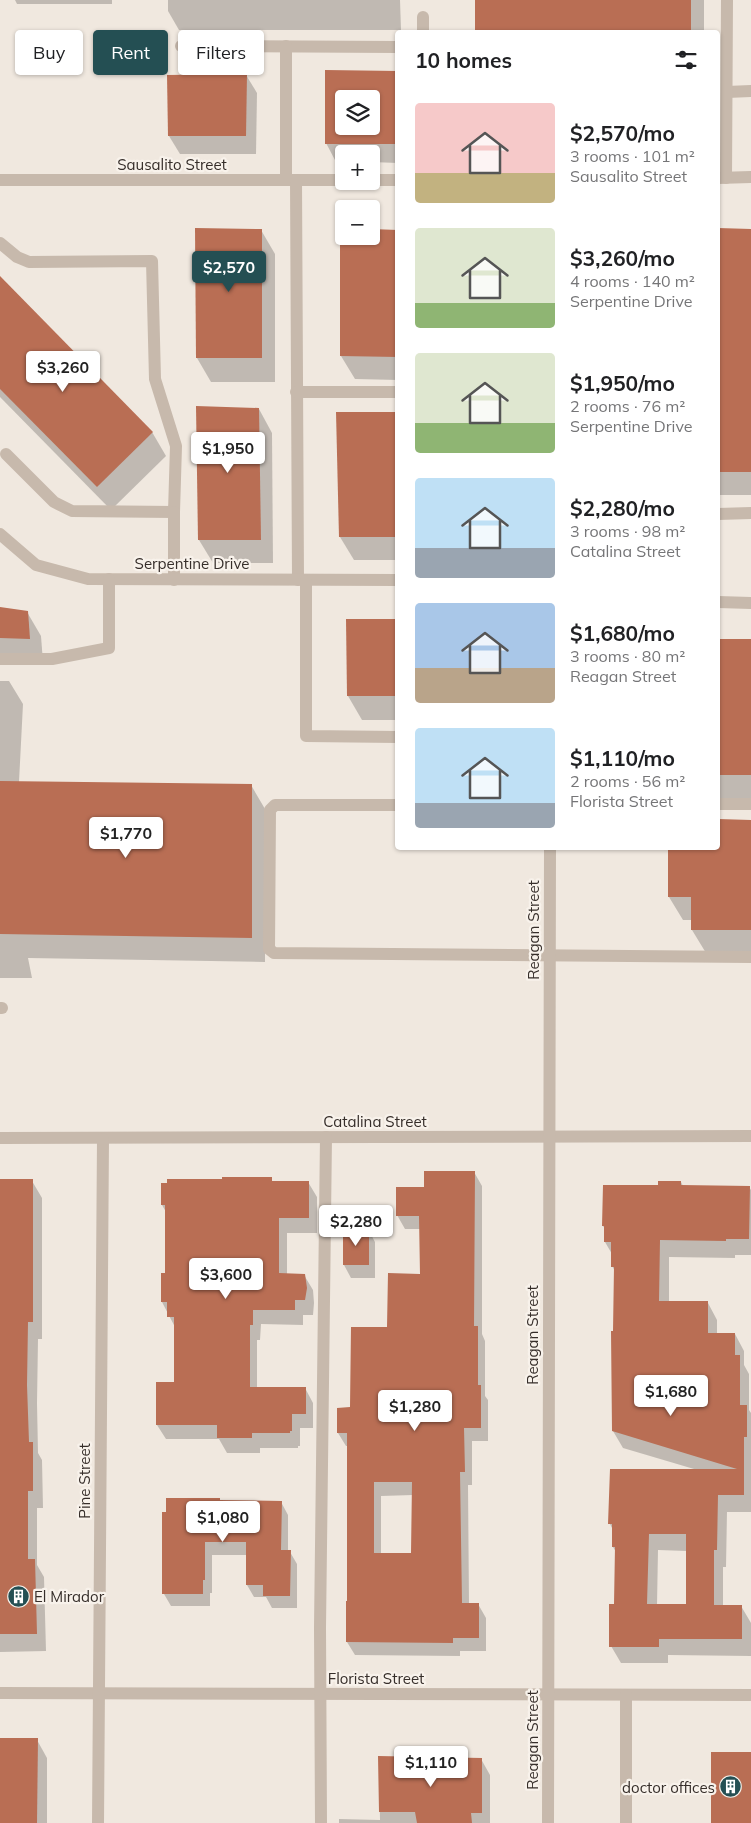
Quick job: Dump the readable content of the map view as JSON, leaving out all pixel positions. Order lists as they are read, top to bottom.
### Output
{
  "streets": {
    "street": [
      "Sausalito Street",
      "Serpentine Drive",
      "Reagan Street",
      "Catalina Street",
      "Pine Street",
      "Florista Street"
    ]
  },
  "crossings": [
    ["Reagan Street", "Catalina Street"],
    ["Reagan Street", "Florista Street"],
    ["Catalina Street", "Pine Street"],
    ["Pine Street", "Florista Street"]
  ],
  "places": {
    "building": ["El Mirador", "doctor offices"]
  },
  "page": {
    "chip": ["Buy", "Rent", "Filters"],
    "heading": "10 homes",
    "map_buttons": ["+", "−"],
    "list": [
      {
        "name": "$2,570/mo",
        "note": "3 rooms · 101 m² · Sausalito Street"
      },
      {
        "name": "$3,260/mo",
        "note": "4 rooms · 140 m² · Serpentine Drive"
      },
      {
        "name": "$1,950/mo",
        "note": "2 rooms · 76 m² · Serpentine Drive"
      },
      {
        "name": "$2,280/mo",
        "note": "3 rooms · 98 m² · Catalina Street"
      },
      {
        "name": "$1,680/mo",
        "note": "3 rooms · 80 m² · Reagan Street"
      },
      {
        "name": "$1,110/mo",
        "note": "2 rooms · 56 m² · Florista Street"
      }
    ],
    "price": [
      "$2,570",
      "$3,260",
      "$1,950",
      "$1,770",
      "$2,280",
      "$3,600",
      "$1,680",
      "$1,280",
      "$1,080",
      "$1,110"
    ]
  }
}
